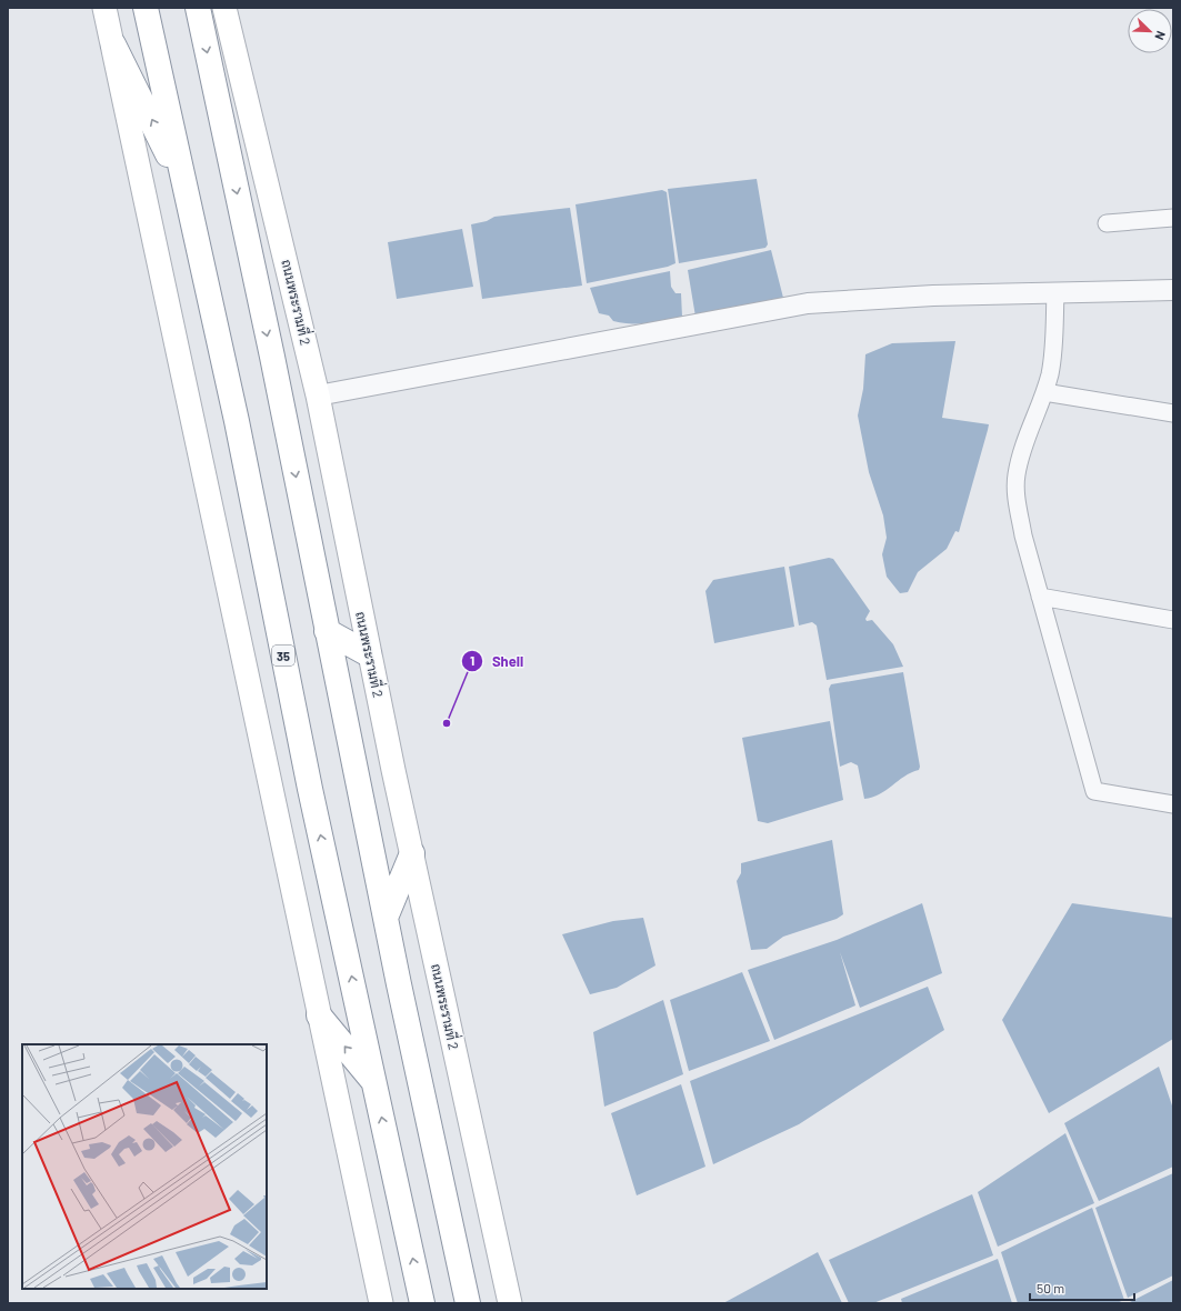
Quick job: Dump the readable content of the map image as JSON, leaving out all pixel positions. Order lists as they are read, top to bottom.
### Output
{
  "streets": {
    "highway": ["35"],
    "main road": ["ถนนพระรามที่ 2"]
  },
  "places": ["Shell"],
  "scale_bar": "50 m",
  "north": "bottom right"
}
